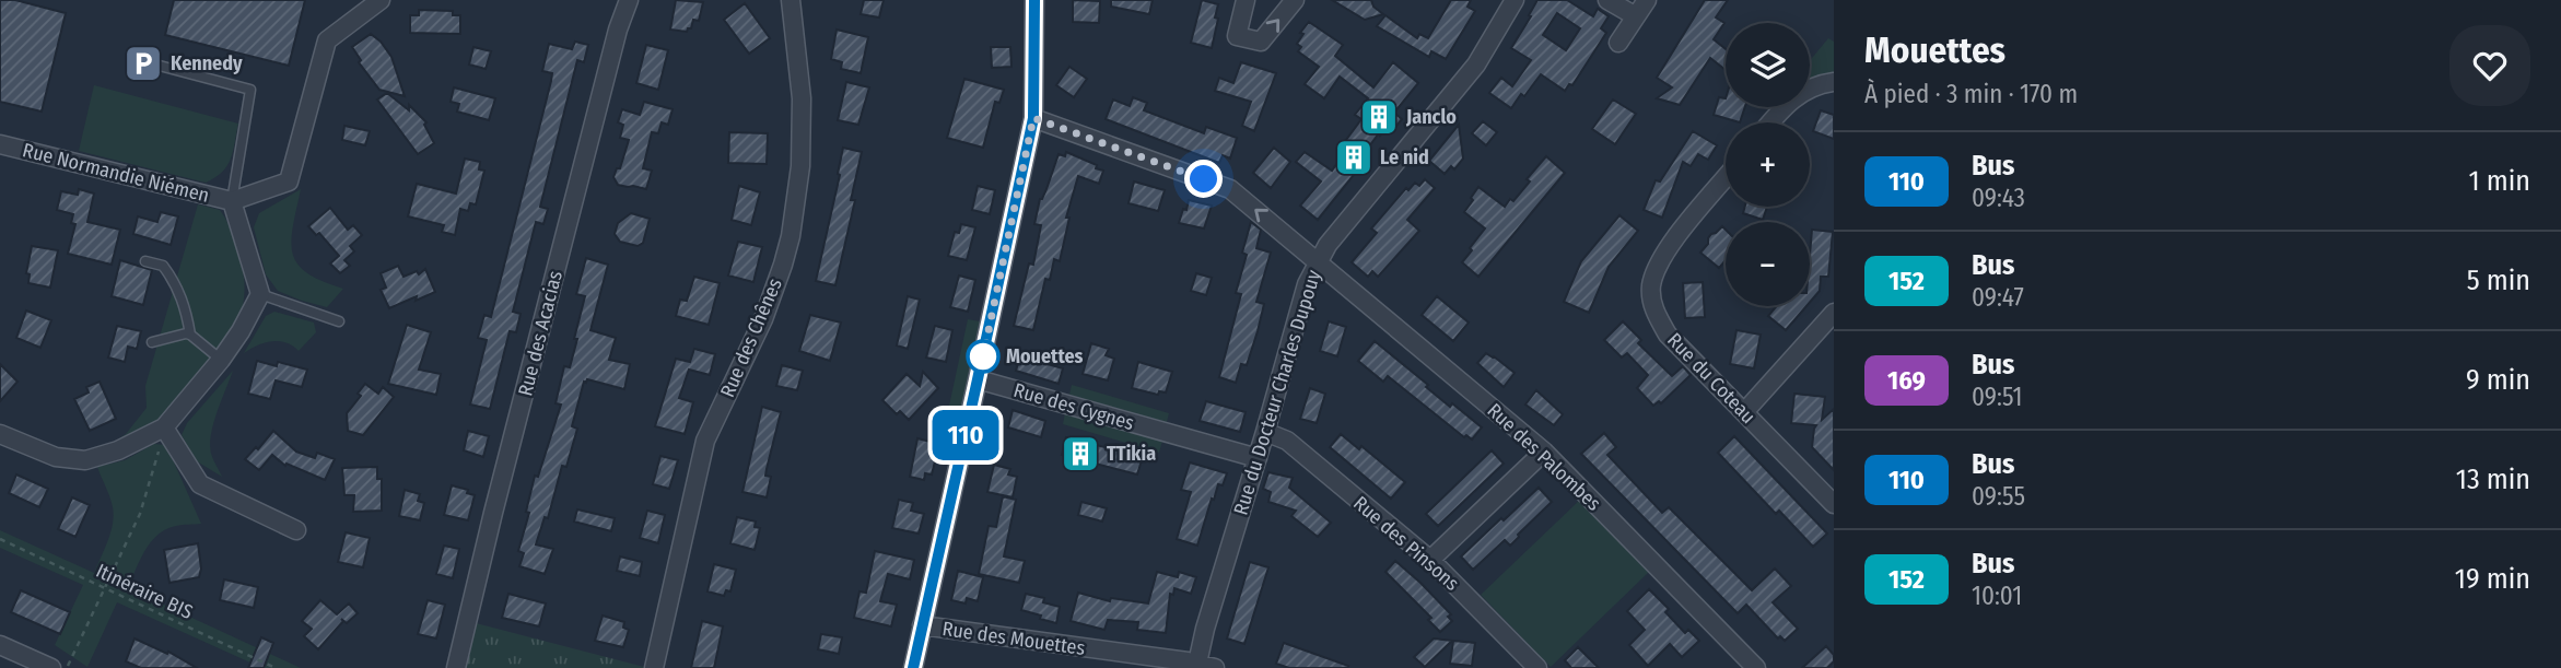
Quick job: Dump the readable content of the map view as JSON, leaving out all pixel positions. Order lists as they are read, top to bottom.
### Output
{
  "streets": {
    "street": [
      "Rue Normandie Niémen",
      "Rue des Acacias",
      "Rue des Chênes",
      "Rue du Coteau",
      "Rue du Docteur Charles Dupouy",
      "Rue des Cygnes",
      "Rue des Palombes",
      "Rue des Pinsons",
      "Rue des Mouettes"
    ],
    "path": ["Itinéraire BIS"]
  },
  "crossings": [
    ["Rue du Docteur Charles Dupouy", "Rue des Cygnes"],
    ["Rue du Docteur Charles Dupouy", "Rue des Palombes"],
    ["Rue du Docteur Charles Dupouy", "Rue des Pinsons"],
    ["Rue du Docteur Charles Dupouy", "Rue des Mouettes"]
  ],
  "places": {
    "parking": ["Kennedy"],
    "building": ["Janclo", "Le nid", "TTikia"],
    "other": ["Mouettes"]
  },
  "lines": ["bus line 110"],
  "page": {
    "on_map": "110",
    "heading": ["Mouettes", "À pied · 3 min · 170 m"],
    "map_buttons": ["+", "−"],
    "list": [
      {
        "mark": "110",
        "name": "Bus",
        "note": "09:43",
        "value": "1 min"
      },
      {
        "mark": "152",
        "name": "Bus",
        "note": "09:47",
        "value": "5 min"
      },
      {
        "mark": "169",
        "name": "Bus",
        "note": "09:51",
        "value": "9 min"
      },
      {
        "mark": "110",
        "name": "Bus",
        "note": "09:55",
        "value": "13 min"
      },
      {
        "mark": "152",
        "name": "Bus",
        "note": "10:01",
        "value": "19 min"
      }
    ]
  }
}
